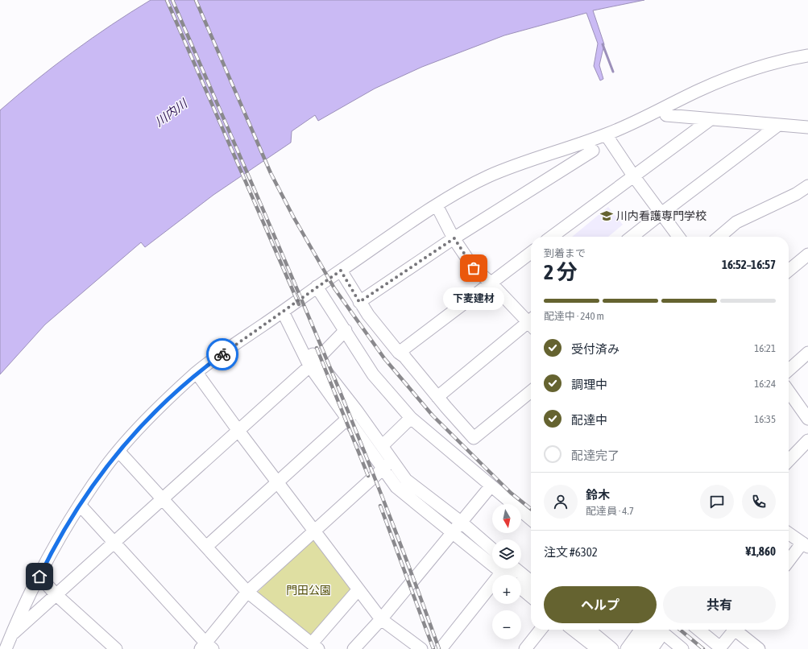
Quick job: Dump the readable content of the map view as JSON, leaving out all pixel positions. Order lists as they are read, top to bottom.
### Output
{
  "water": ["川内川"],
  "parks": ["門田公園"],
  "places": {
    "school or university": ["川内看護専門学校"],
    "other": ["下麦建材"]
  },
  "north": "bottom",
  "page": {
    "heading": ["2 分", "到着まで", "16:52–16:57"],
    "panel": [
      "鈴木",
      "配達員 · 4.7",
      "注文 #6302",
      "¥1,860"
    ],
    "bubble": "下麦建材",
    "bar": "配達中 · 240 m",
    "list": [
      ["受付済み", "16:21"],
      ["調理中", "16:24"],
      ["配達中", "16:35"],
      "配達完了"
    ],
    "map_buttons": ["+", "−"],
    "buttons": ["ヘルプ", "共有"]
  }
}
